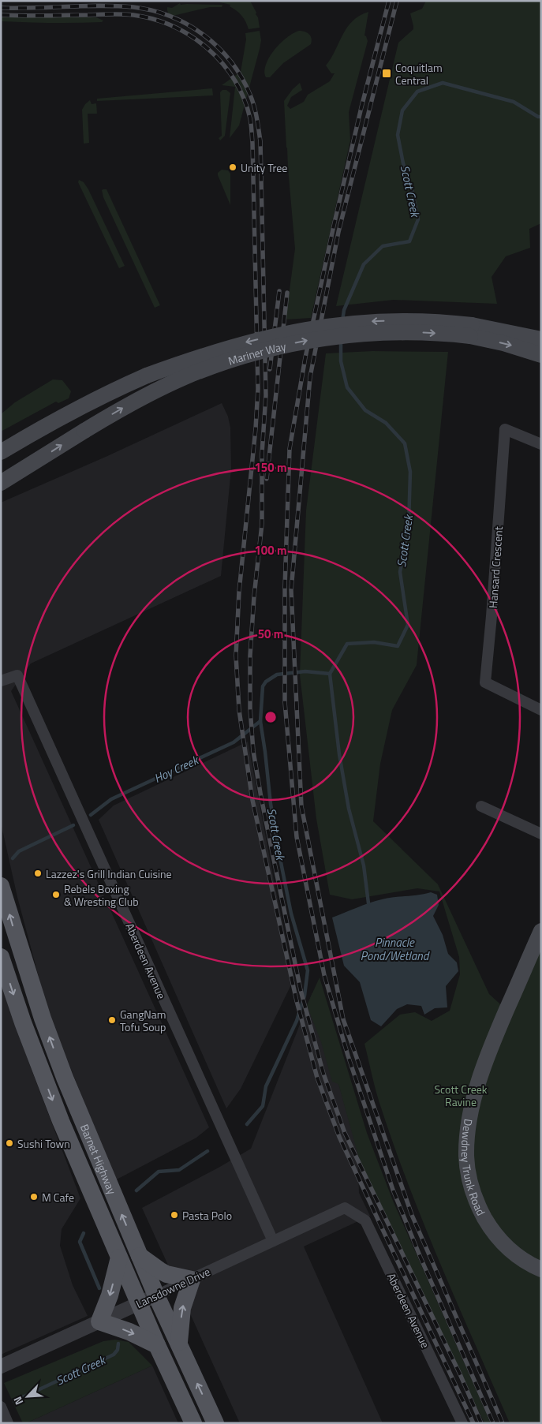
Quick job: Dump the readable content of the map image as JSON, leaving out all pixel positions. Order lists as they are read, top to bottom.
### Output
{
  "streets": {
    "main road": ["Mariner Way", "Barnet Highway", "Dewdney Trunk Road"],
    "street": ["Hansard Crescent", "Aberdeen Avenue", "Lansdowne Drive"]
  },
  "crossings": [
    ["Aberdeen Avenue", "Lansdowne Drive"],
    ["Barnet Highway", "Lansdowne Drive"]
  ],
  "water": ["Scott Creek", "Hoy Creek", "Pinnacle Pond/Wetland"],
  "parks": ["Scott Creek Ravine"],
  "places": {
    "transit": ["Coquitlam Central"],
    "other": [
      "Unity Tree",
      "Lazzez's Grill Indian Cuisine",
      "Rebels Boxing & Wresting Club",
      "GangNam Tofu Soup",
      "Sushi Town",
      "M Cafe",
      "Pasta Polo"
    ]
  },
  "north": "bottom left",
  "rings": ["150 m", "100 m", "50 m"]
}
